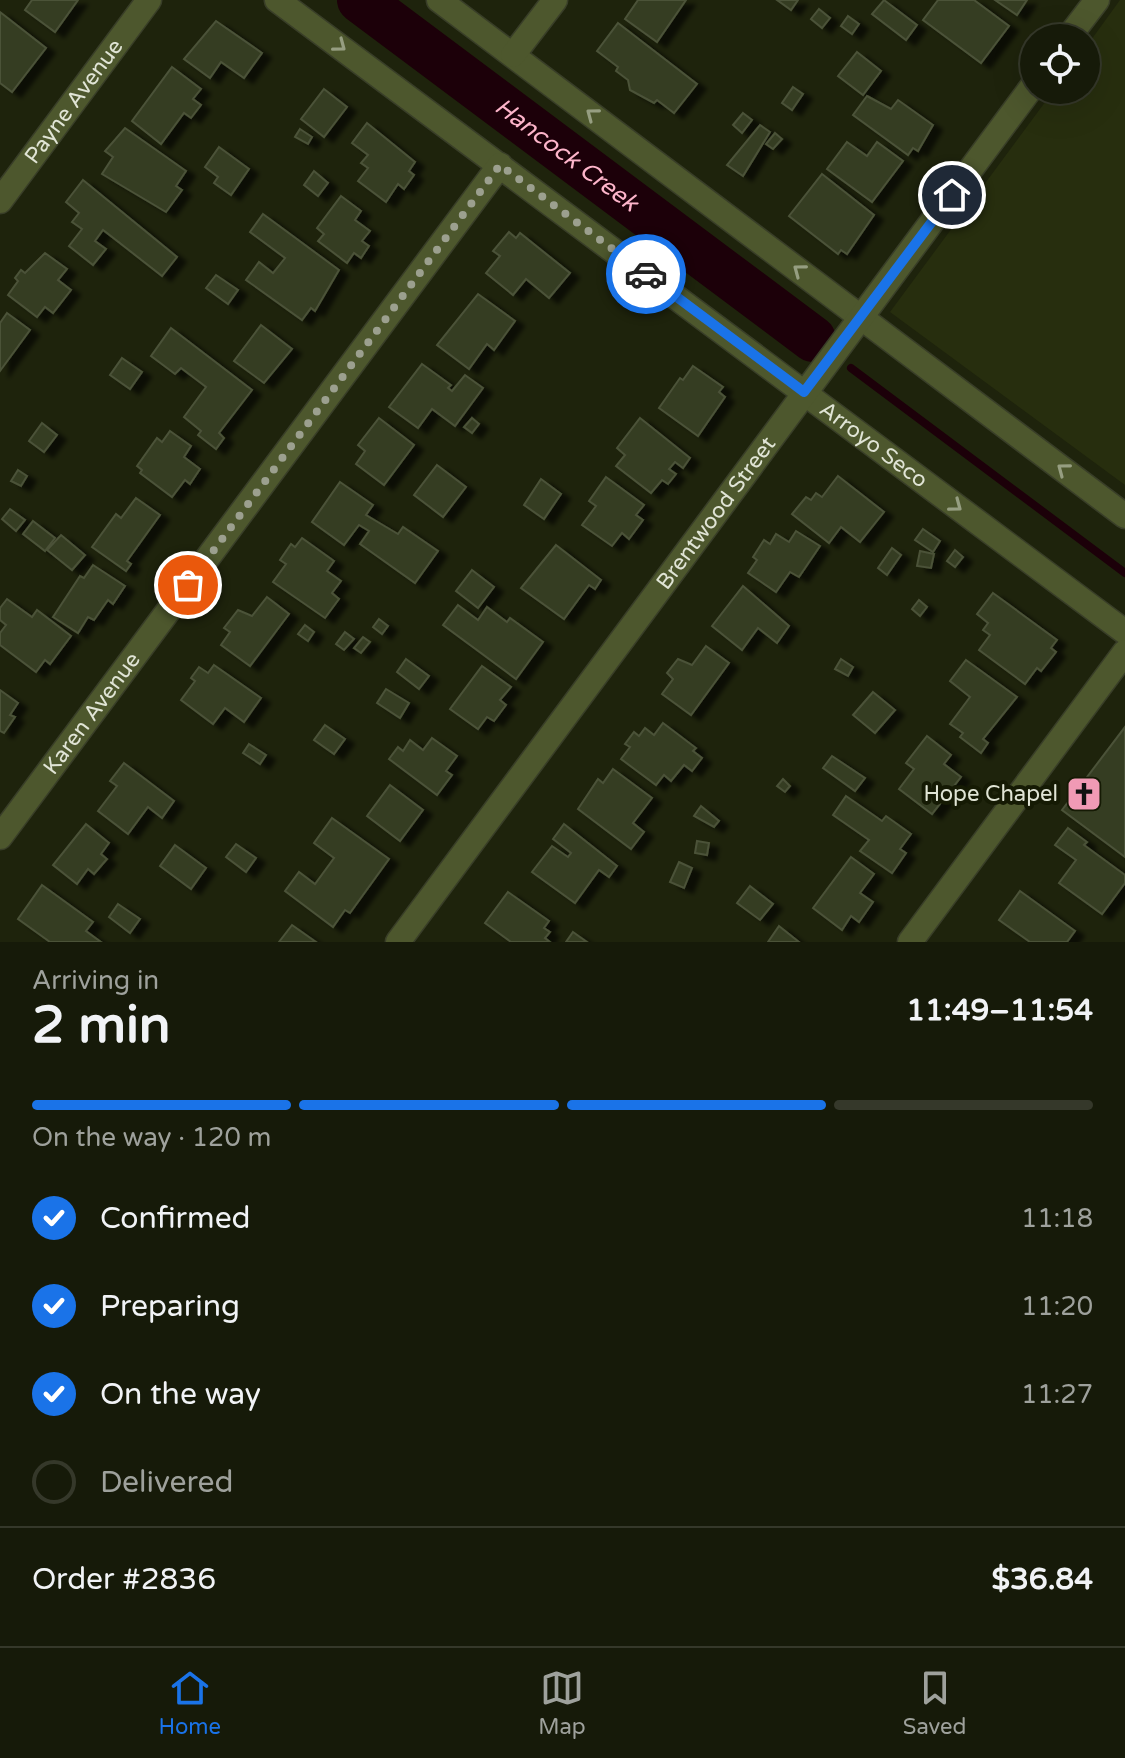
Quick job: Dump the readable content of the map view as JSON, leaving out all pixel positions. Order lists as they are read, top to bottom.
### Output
{
  "streets": {
    "street": [
      "Payne Avenue",
      "Arroyo Seco",
      "Brentwood Street",
      "Karen Avenue"
    ]
  },
  "crossings": [
    ["Arroyo Seco", "Brentwood Street"],
    ["Arroyo Seco", "Karen Avenue"]
  ],
  "water": ["Hancock Creek"],
  "places": {
    "church": ["Hope Chapel"]
  },
  "page": {
    "heading": ["2 min", "Arriving in", "11:49–11:54"],
    "panel": ["Order #2836", "$36.84"],
    "bar": "On the way · 120 m",
    "list": [
      ["Confirmed", "11:18"],
      ["Preparing", "11:20"],
      ["On the way", "11:27"],
      "Delivered"
    ],
    "tabs": ["Home", "Map", "Saved"]
  }
}
